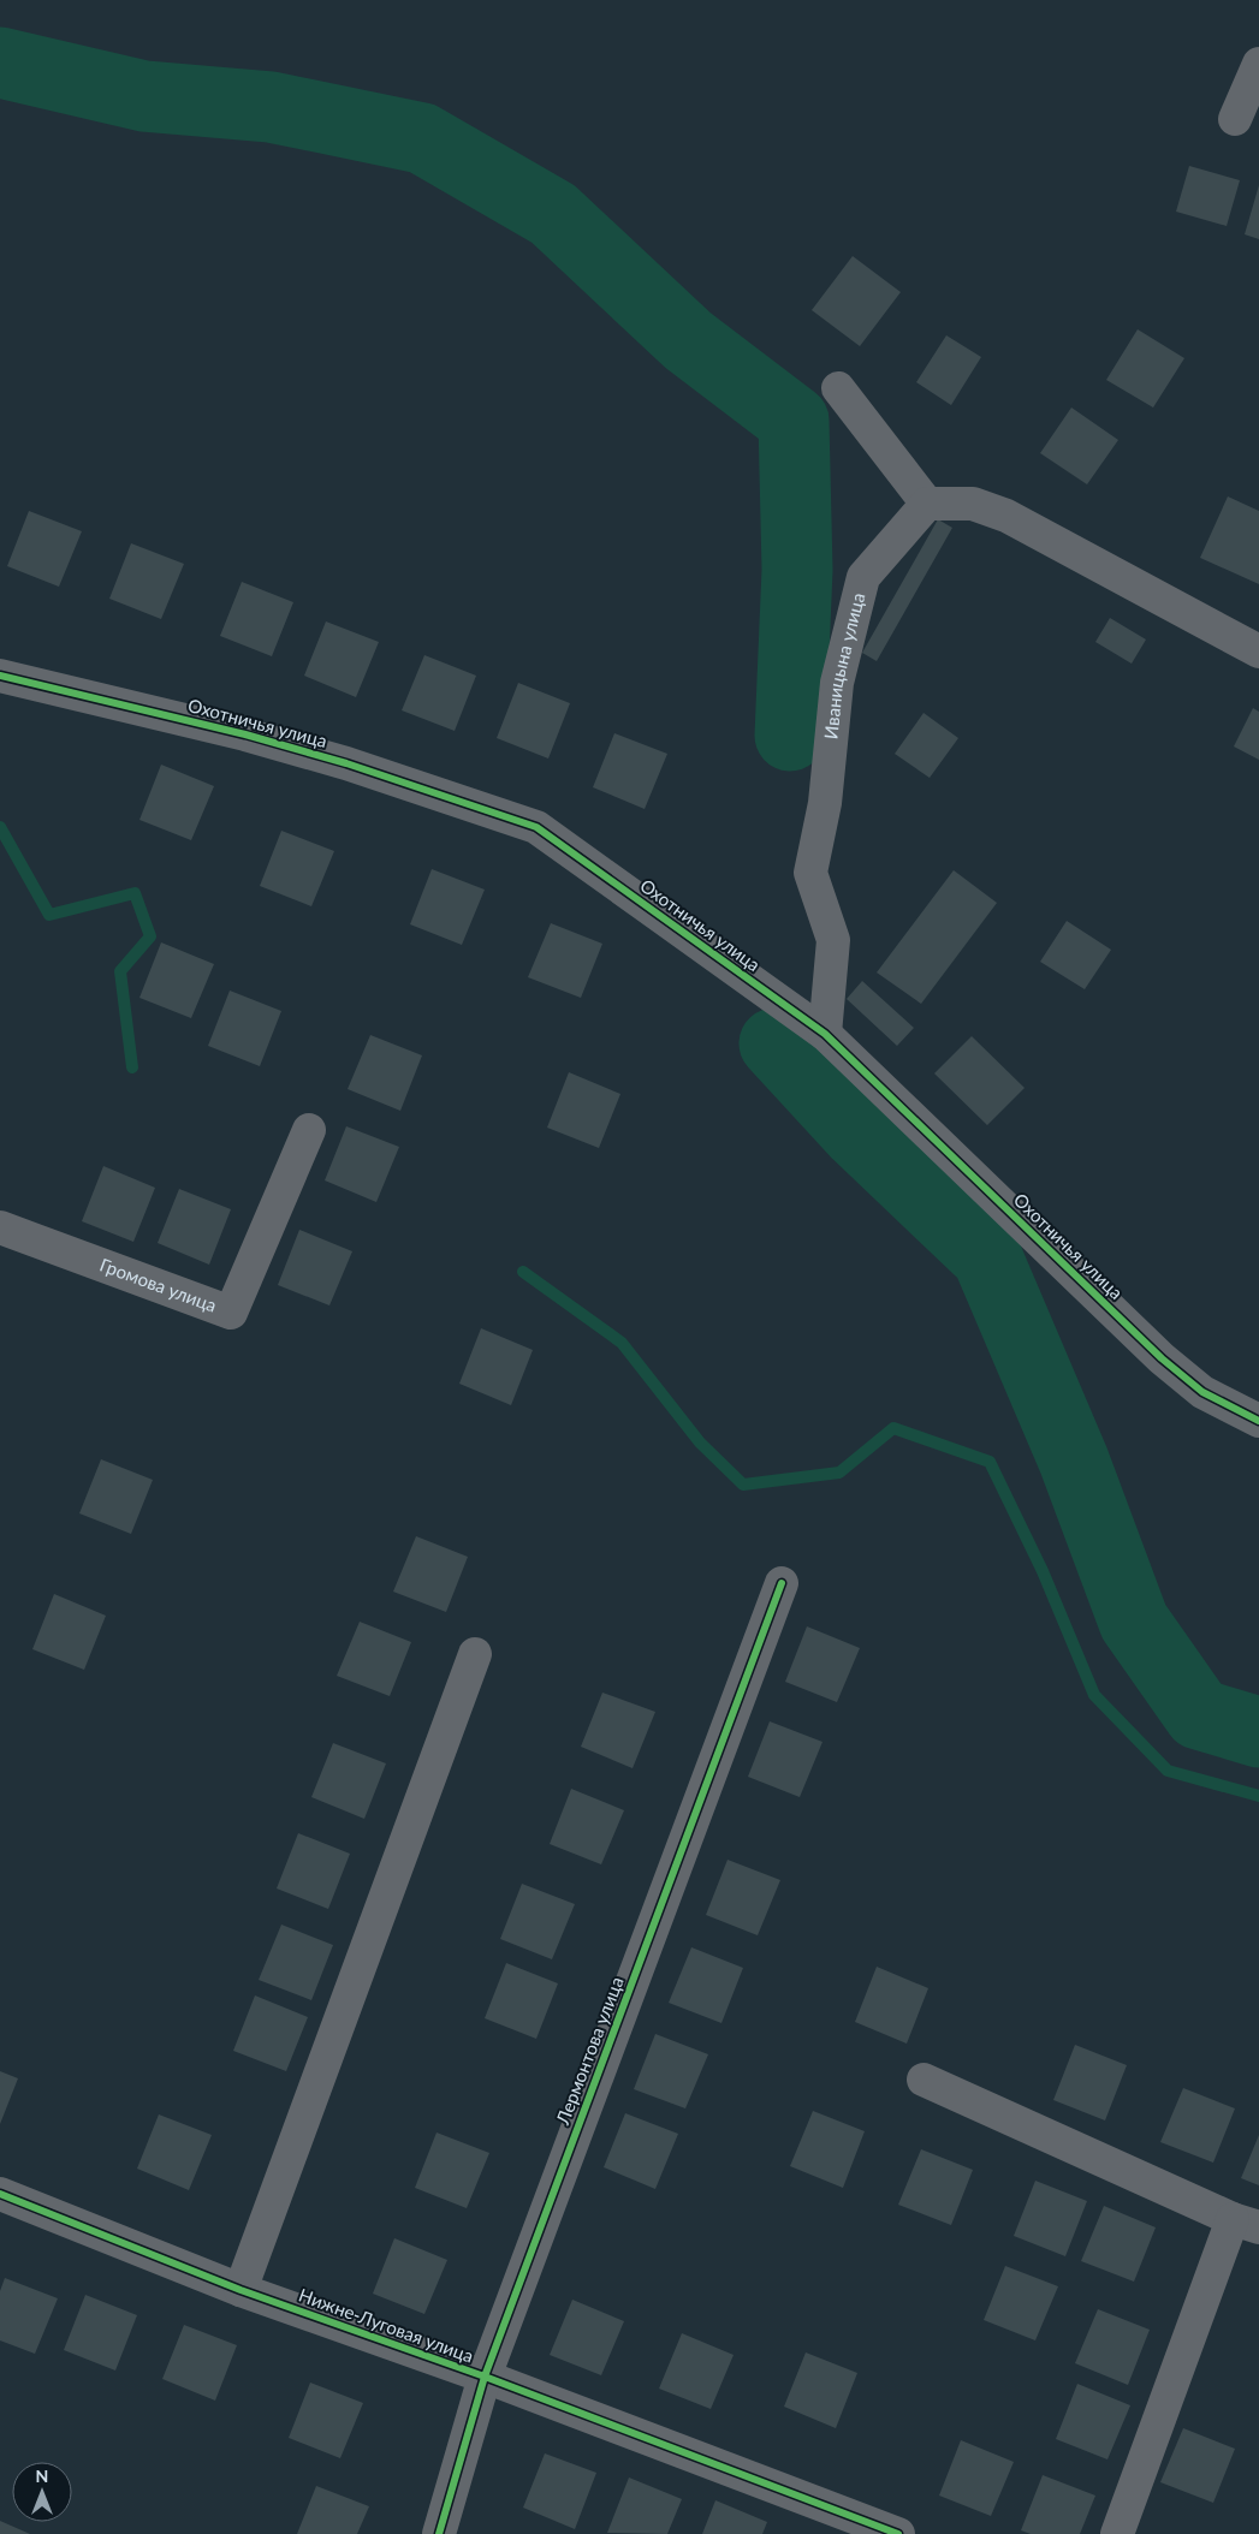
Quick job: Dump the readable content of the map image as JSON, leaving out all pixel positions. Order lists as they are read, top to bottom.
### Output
{
  "streets": {
    "street": [
      "Иваницына улица",
      "Охотничья улица",
      "Громова улица",
      "Лермонтова улица",
      "Нижне-Луговая улица"
    ]
  },
  "crossings": [
    ["Иваницына улица", "Охотничья улица"],
    ["Лермонтова улица", "Нижне-Луговая улица"]
  ],
  "north": "top"
}
